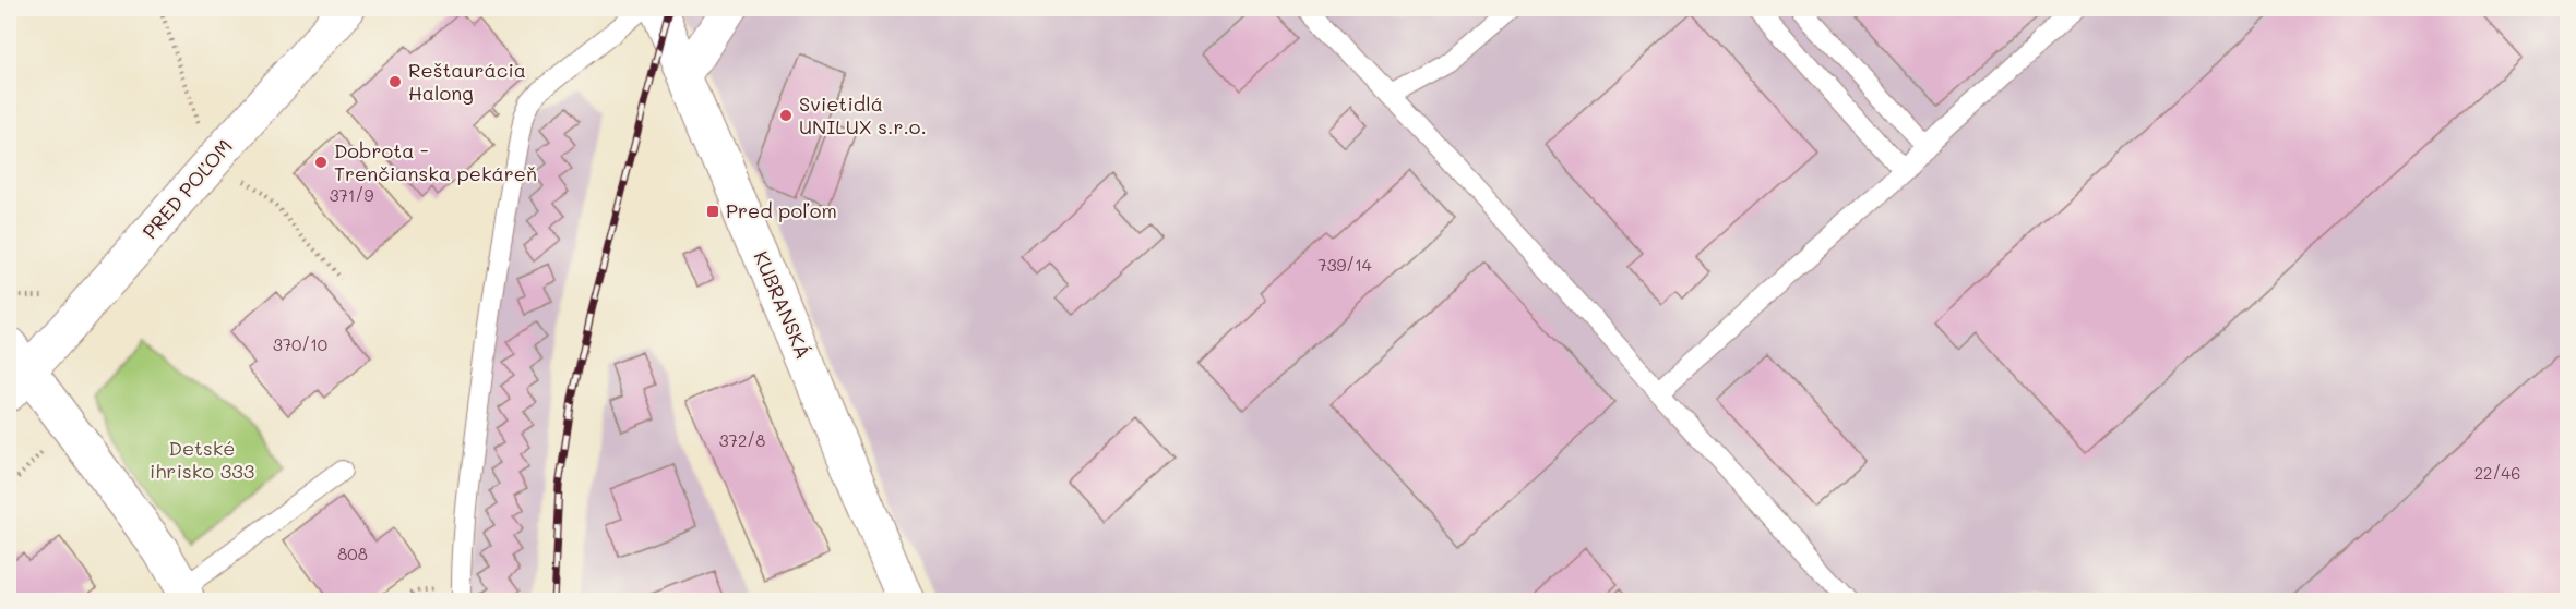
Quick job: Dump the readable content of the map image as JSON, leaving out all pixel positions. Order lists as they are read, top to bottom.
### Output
{
  "streets": {
    "street": ["PRED POĽOM", "KUBRANSKÁ"]
  },
  "parks": ["Detské ihrisko 333"],
  "places": {
    "other": ["Reštaurácia Halong", "Svietidlá UNILUX s.r.o.", "Dobrota - Trenčianska pekáreň"],
    "transit": ["Pred poľom"]
  },
  "house_numbers": [
    "371/9",
    "739/14",
    "370/10",
    "372/8",
    "22/46",
    "808"
  ]
}
